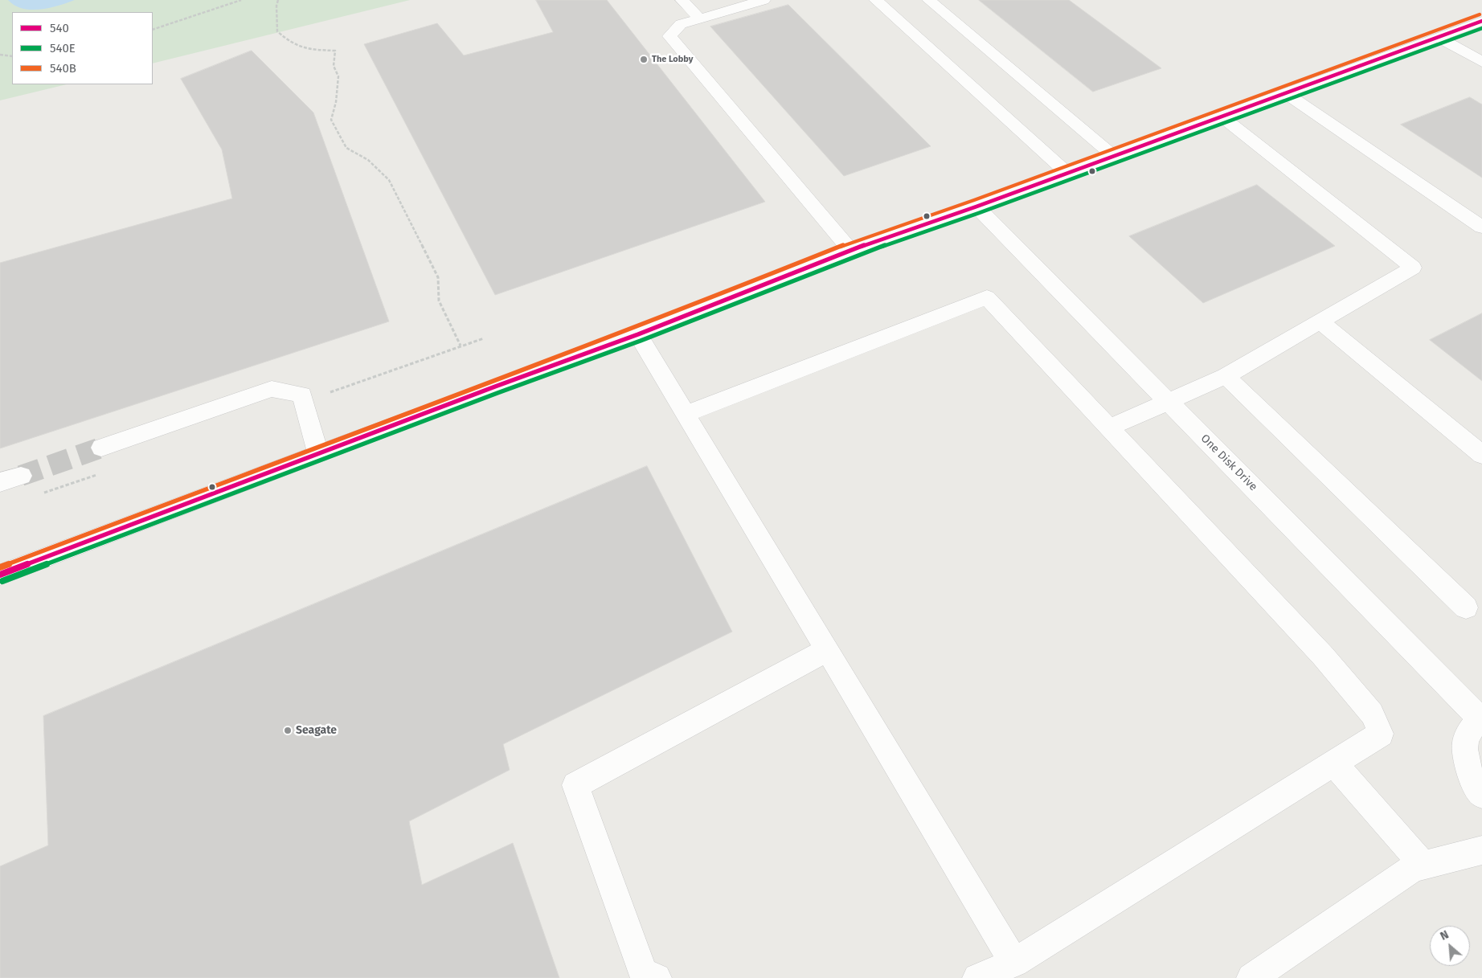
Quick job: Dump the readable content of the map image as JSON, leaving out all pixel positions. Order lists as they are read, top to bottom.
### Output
{
  "streets": {
    "street": ["One Disk Drive"]
  },
  "places": ["The Lobby", "Seagate"],
  "lines": ["transit line 540B", "transit line 540", "transit line 540E"],
  "legend": ["540", "540E", "540B"],
  "north": "top left"
}
